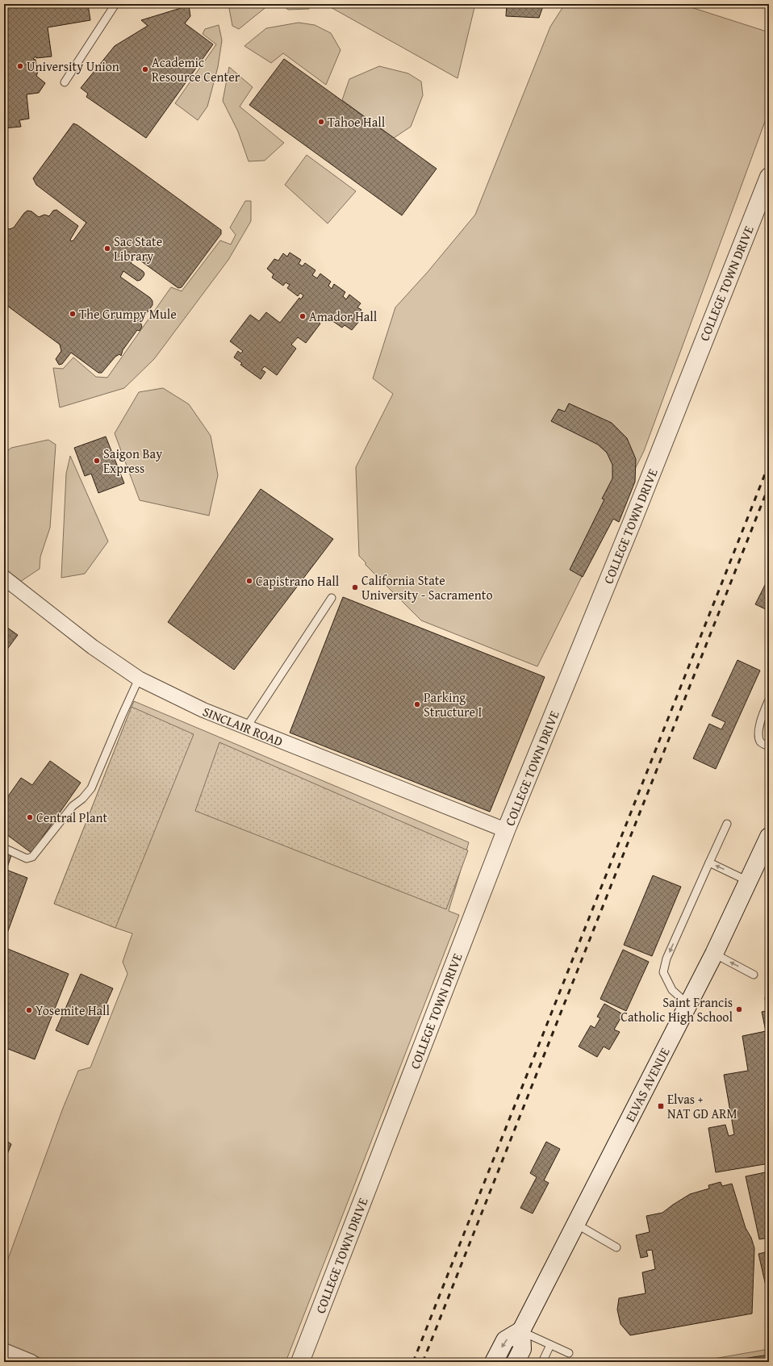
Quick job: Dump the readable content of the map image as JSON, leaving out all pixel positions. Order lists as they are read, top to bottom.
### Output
{
  "streets": {
    "street": ["COLLEGE TOWN DRIVE", "SINCLAIR ROAD", "ELVAS AVENUE"]
  },
  "crossings": [
    ["COLLEGE TOWN DRIVE", "SINCLAIR ROAD"]
  ],
  "places": {
    "other": [
      "University Union",
      "Academic Resource Center",
      "Tahoe Hall",
      "Sac State Library",
      "The Grumpy Mule",
      "Amador Hall",
      "Saigon Bay Express",
      "Capistrano Hall",
      "California State University - Sacramento",
      "Parking Structure I",
      "Central Plant",
      "Saint Francis Catholic High School",
      "Yosemite Hall"
    ],
    "transit": ["Elvas + NAT GD ARM"]
  }
}
